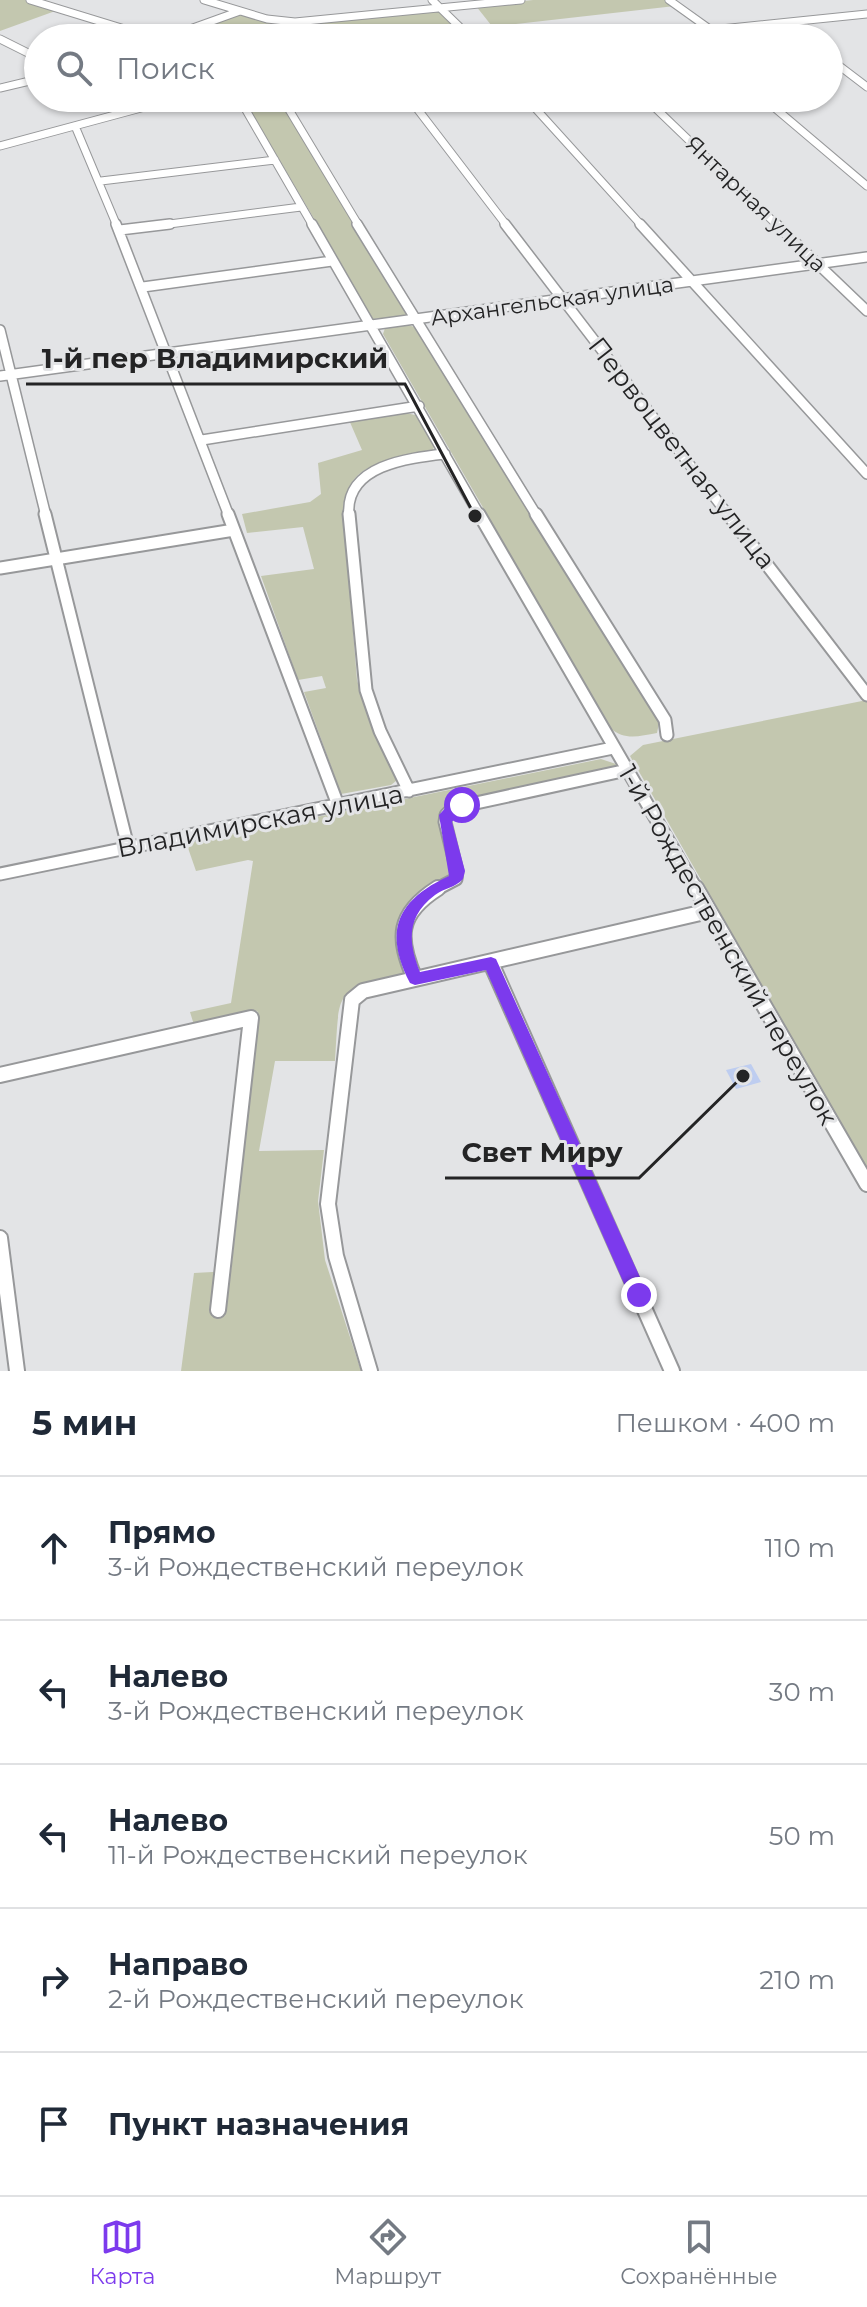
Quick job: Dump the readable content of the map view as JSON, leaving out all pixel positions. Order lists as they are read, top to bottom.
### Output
{
  "streets": {
    "street": [
      "Янтарная улица",
      "Архангельская улица",
      "Первоцветная улица",
      "Владимирская улица",
      "1-й Рождественский переулок"
    ]
  },
  "crossings": [
    ["Янтарная улица", "Архангельская улица"],
    ["Архангельская улица", "Первоцветная улица"],
    ["Архангельская улица", "1-й Рождественский переулок"],
    ["Владимирская улица", "1-й Рождественский переулок"]
  ],
  "places": ["1-й пер Владимирский", "Свет Миру"],
  "page": {
    "search": "Поиск",
    "heading": ["5 мин", "Пешком · 400 m"],
    "list": [
      ["Прямо", "3-й Рождественский переулок", "110 m"],
      ["Налево", "3-й Рождественский переулок", "30 m"],
      ["Налево", "11-й Рождественский переулок", "50 m"],
      ["Направо", "2-й Рождественский переулок", "210 m"],
      "Пункт назначения"
    ],
    "nav": ["Карта", "Маршрут", "Сохранённые"]
  }
}
